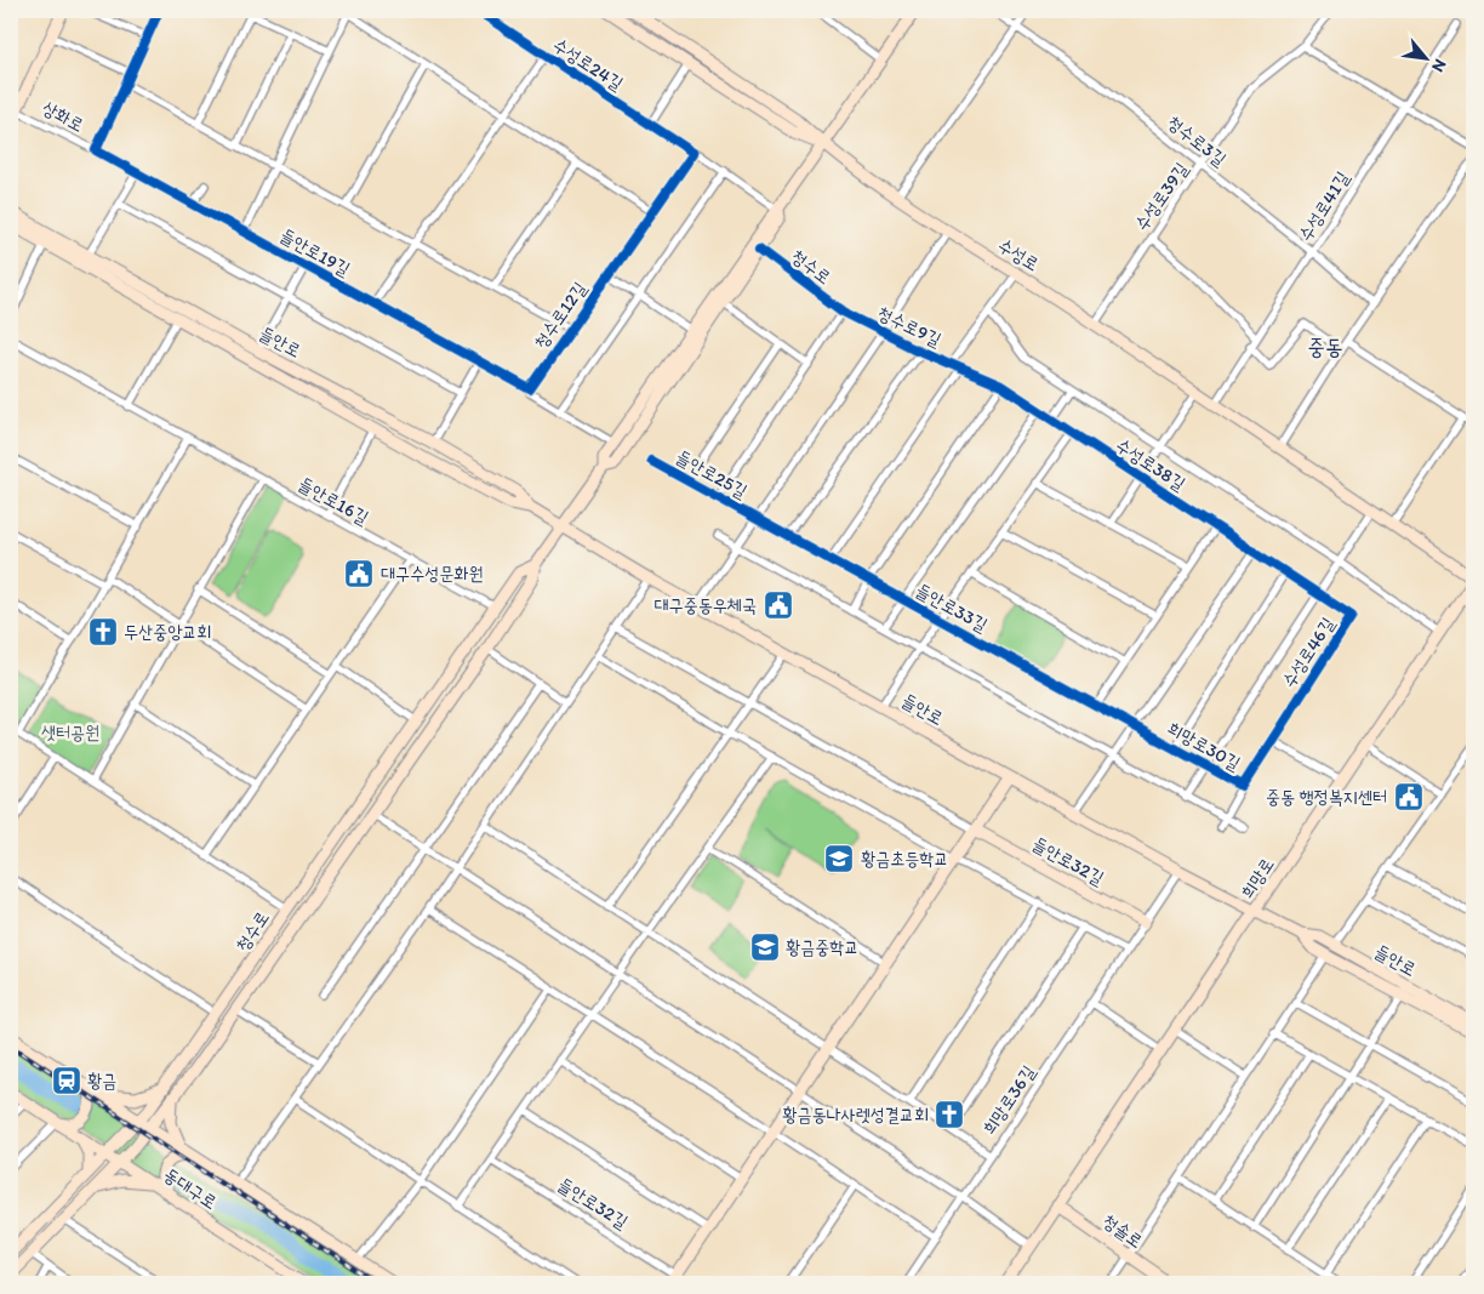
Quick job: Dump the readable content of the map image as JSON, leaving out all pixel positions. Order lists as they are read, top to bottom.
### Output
{
  "streets": {
    "main road": [
      "상화로",
      "수성로",
      "청수로",
      "들안로",
      "들안로32길",
      "희망로",
      "동대구로",
      "청솔로"
    ],
    "street": [
      "수성로24길",
      "청수로3길",
      "수성로39길",
      "수성로41길",
      "들안로19길",
      "청수로12길",
      "청수로9길",
      "수성로38길",
      "들안로25길",
      "들안로16길",
      "들안로33길",
      "수성로46길",
      "희망로30길",
      "희망로36길"
    ]
  },
  "crossings": [
    ["수성로24길", "들안로19길"],
    ["수성로24길", "청수로12길"],
    ["상화로", "들안로19길"],
    ["청수로3길", "수성로39길"],
    ["청수로3길", "수성로41길"],
    ["수성로39길", "수성로"],
    ["수성로41길", "수성로"],
    ["수성로", "청수로"],
    ["수성로", "수성로46길"],
    ["수성로", "희망로"],
    ["청수로", "청수로12길"],
    ["청수로", "청수로9길"],
    ["청수로", "들안로"],
    ["청수로", "동대구로"],
    ["청수로9길", "수성로38길"],
    ["청수로9길", "들안로25길"],
    ["청수로9길", "들안로33길"],
    ["들안로", "들안로25길"],
    ["들안로", "들안로32길"],
    ["들안로", "희망로"],
    ["수성로38길", "수성로46길"],
    ["들안로25길", "들안로33길"],
    ["들안로33길", "희망로30길"],
    ["수성로46길", "희망로30길"],
    ["희망로", "청솔로"]
  ],
  "districts": ["중동"],
  "parks": ["샛터공원"],
  "places": {
    "public building": ["대구수성문화원", "대구중동우체국", "중동 행정복지센터"],
    "church": ["두산중앙교회", "황금동나사렛성결교회"],
    "school or university": ["황금초등학교", "황금중학교"],
    "station": ["황금"]
  },
  "north": "bottom right"
}
